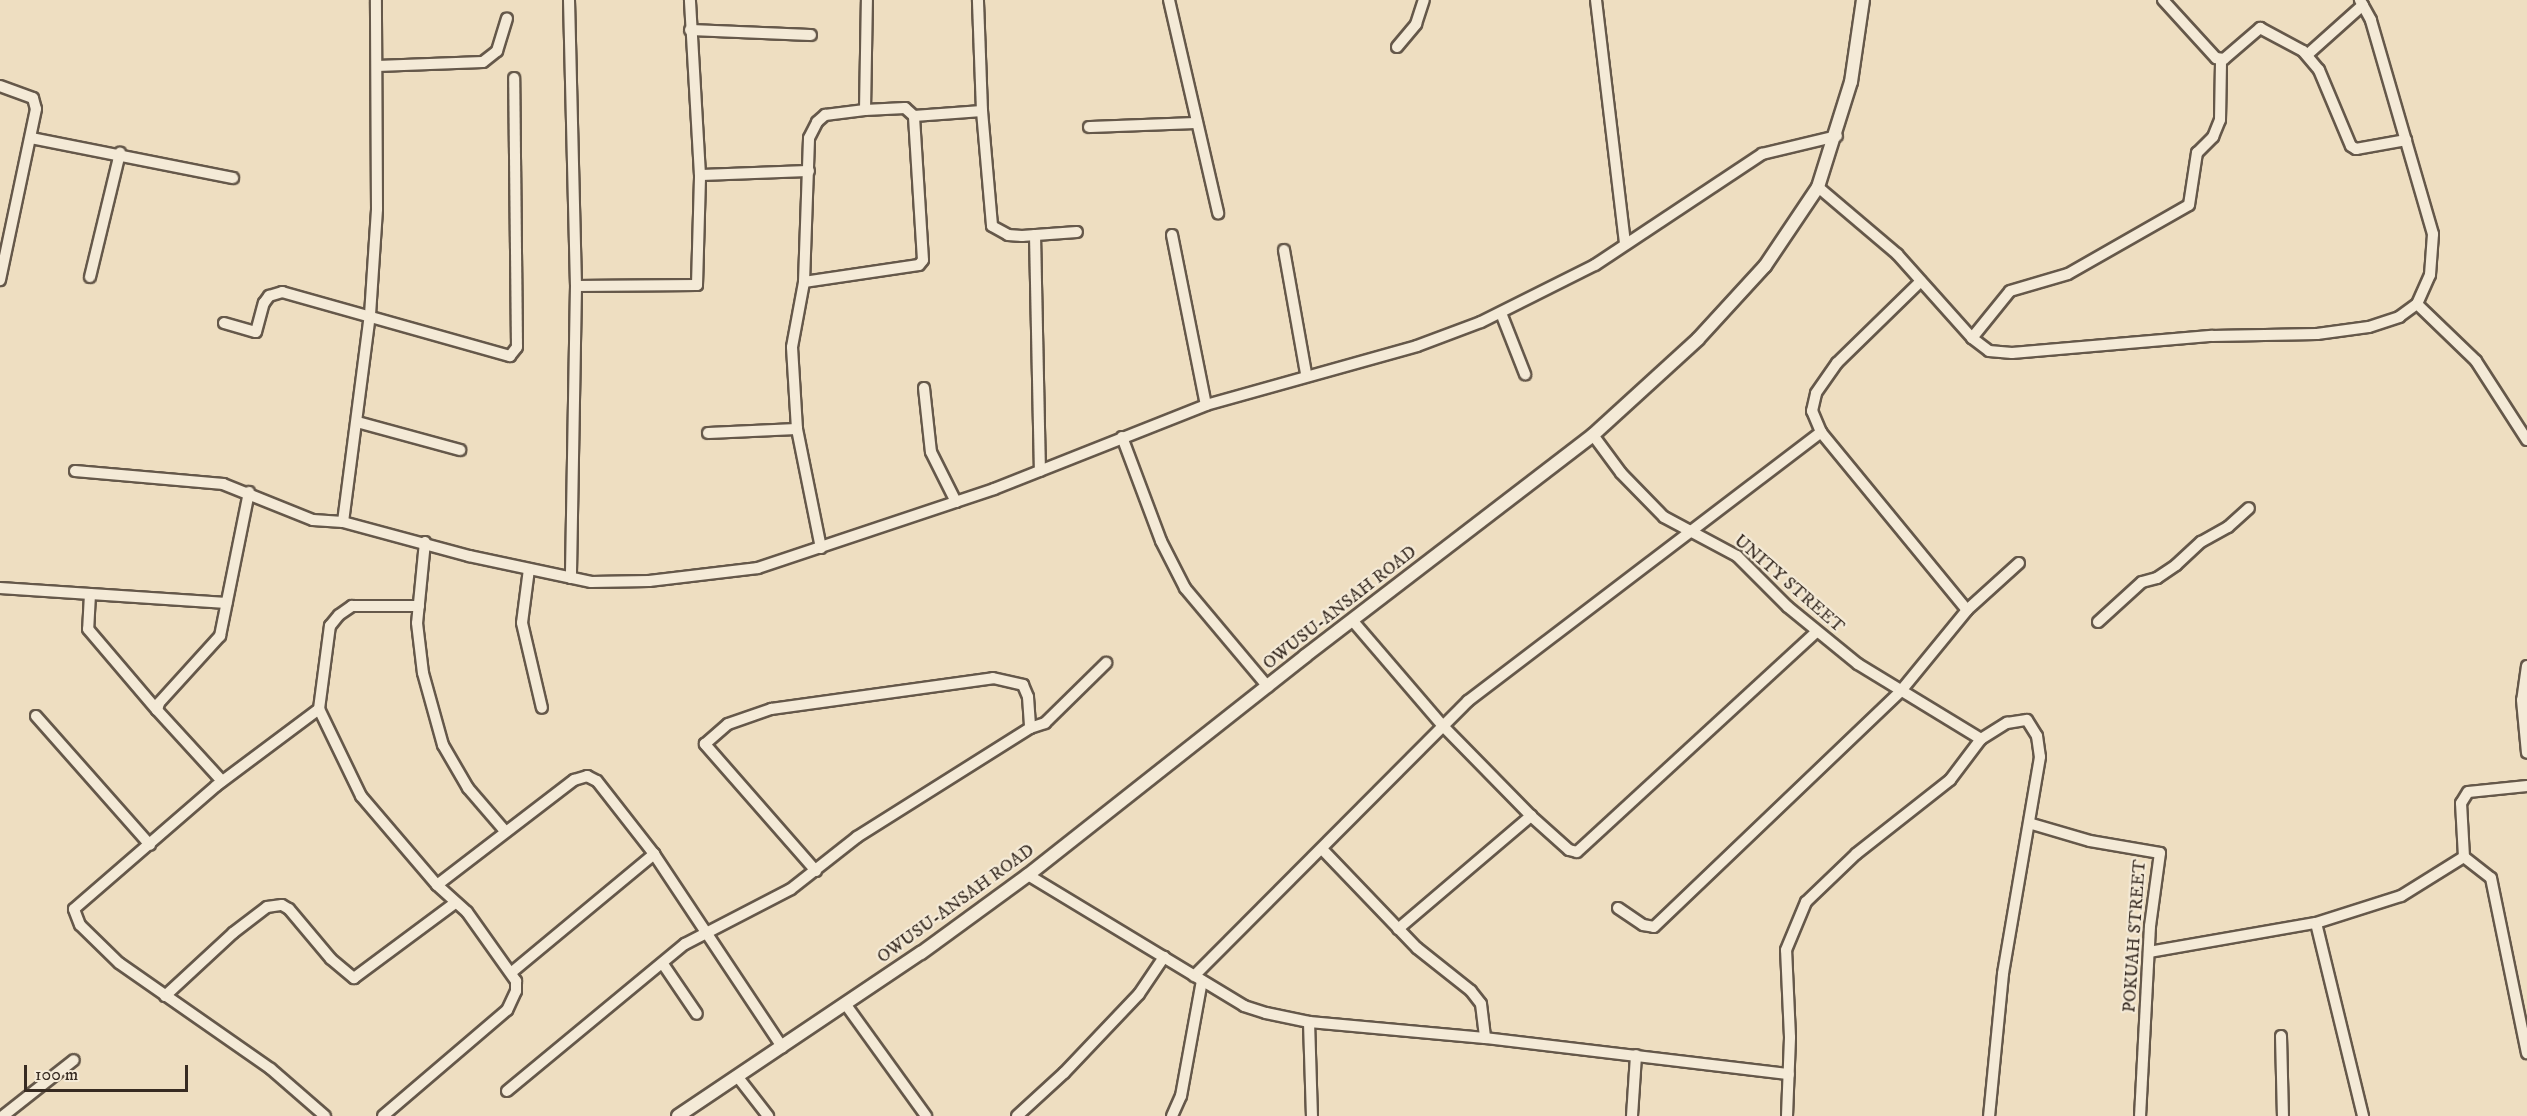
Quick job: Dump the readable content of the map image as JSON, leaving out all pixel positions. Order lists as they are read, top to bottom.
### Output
{
  "streets": {
    "street": ["UNITY STREET", "OWUSU-ANSAH ROAD", "POKUAH STREET"]
  },
  "crossings": [
    ["UNITY STREET", "OWUSU-ANSAH ROAD"]
  ],
  "scale_bar": "100 m"
}
